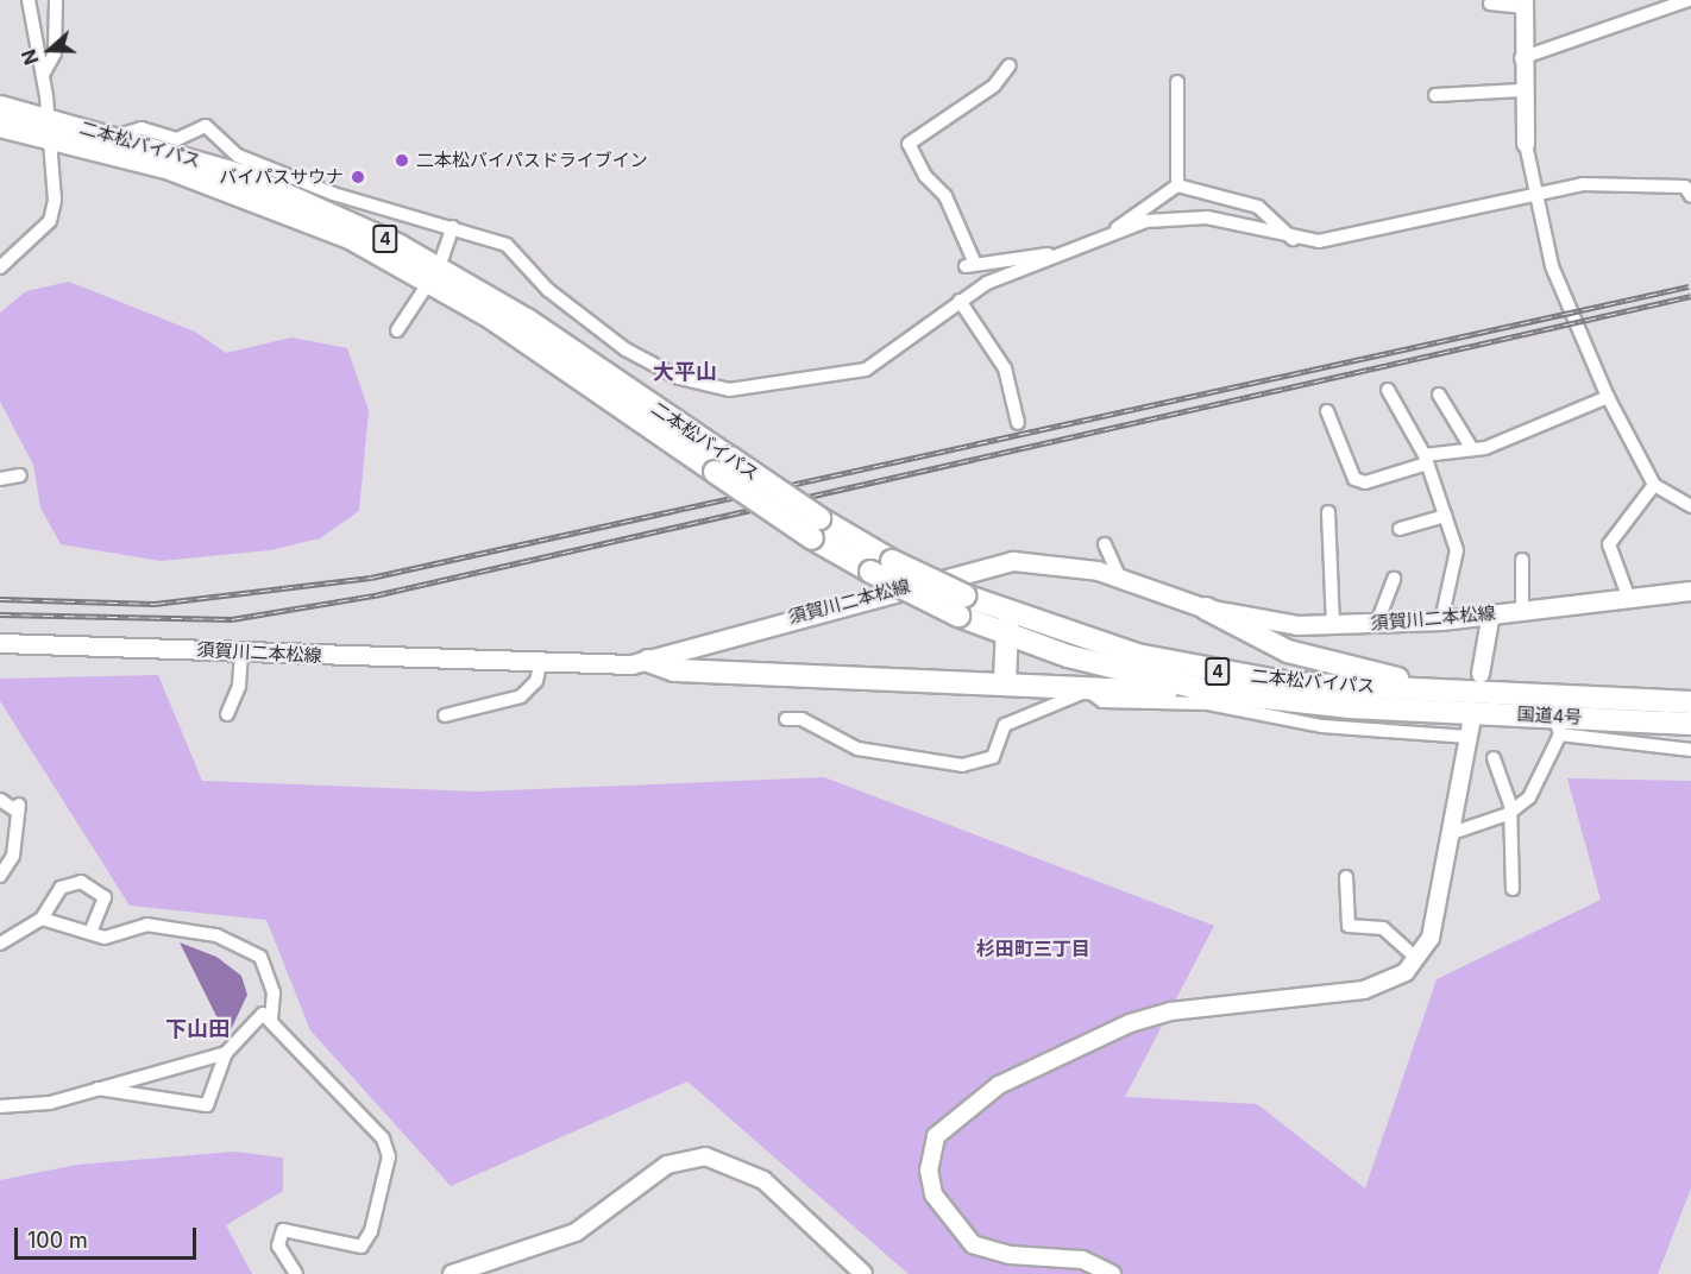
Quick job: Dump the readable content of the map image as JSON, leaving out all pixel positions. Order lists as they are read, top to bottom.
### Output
{
  "streets": {
    "highway": ["二本松バイパス", "4", "国道4号"],
    "main road": ["須賀川二本松線"]
  },
  "crossings": [
    ["二本松バイパス", "国道4号"]
  ],
  "districts": ["大平山", "杉田町三丁目", "下山田"],
  "places": ["二本松バイパスドライブイン", "バイパスサウナ"],
  "scale_bar": "100 m",
  "north": "left"
}
